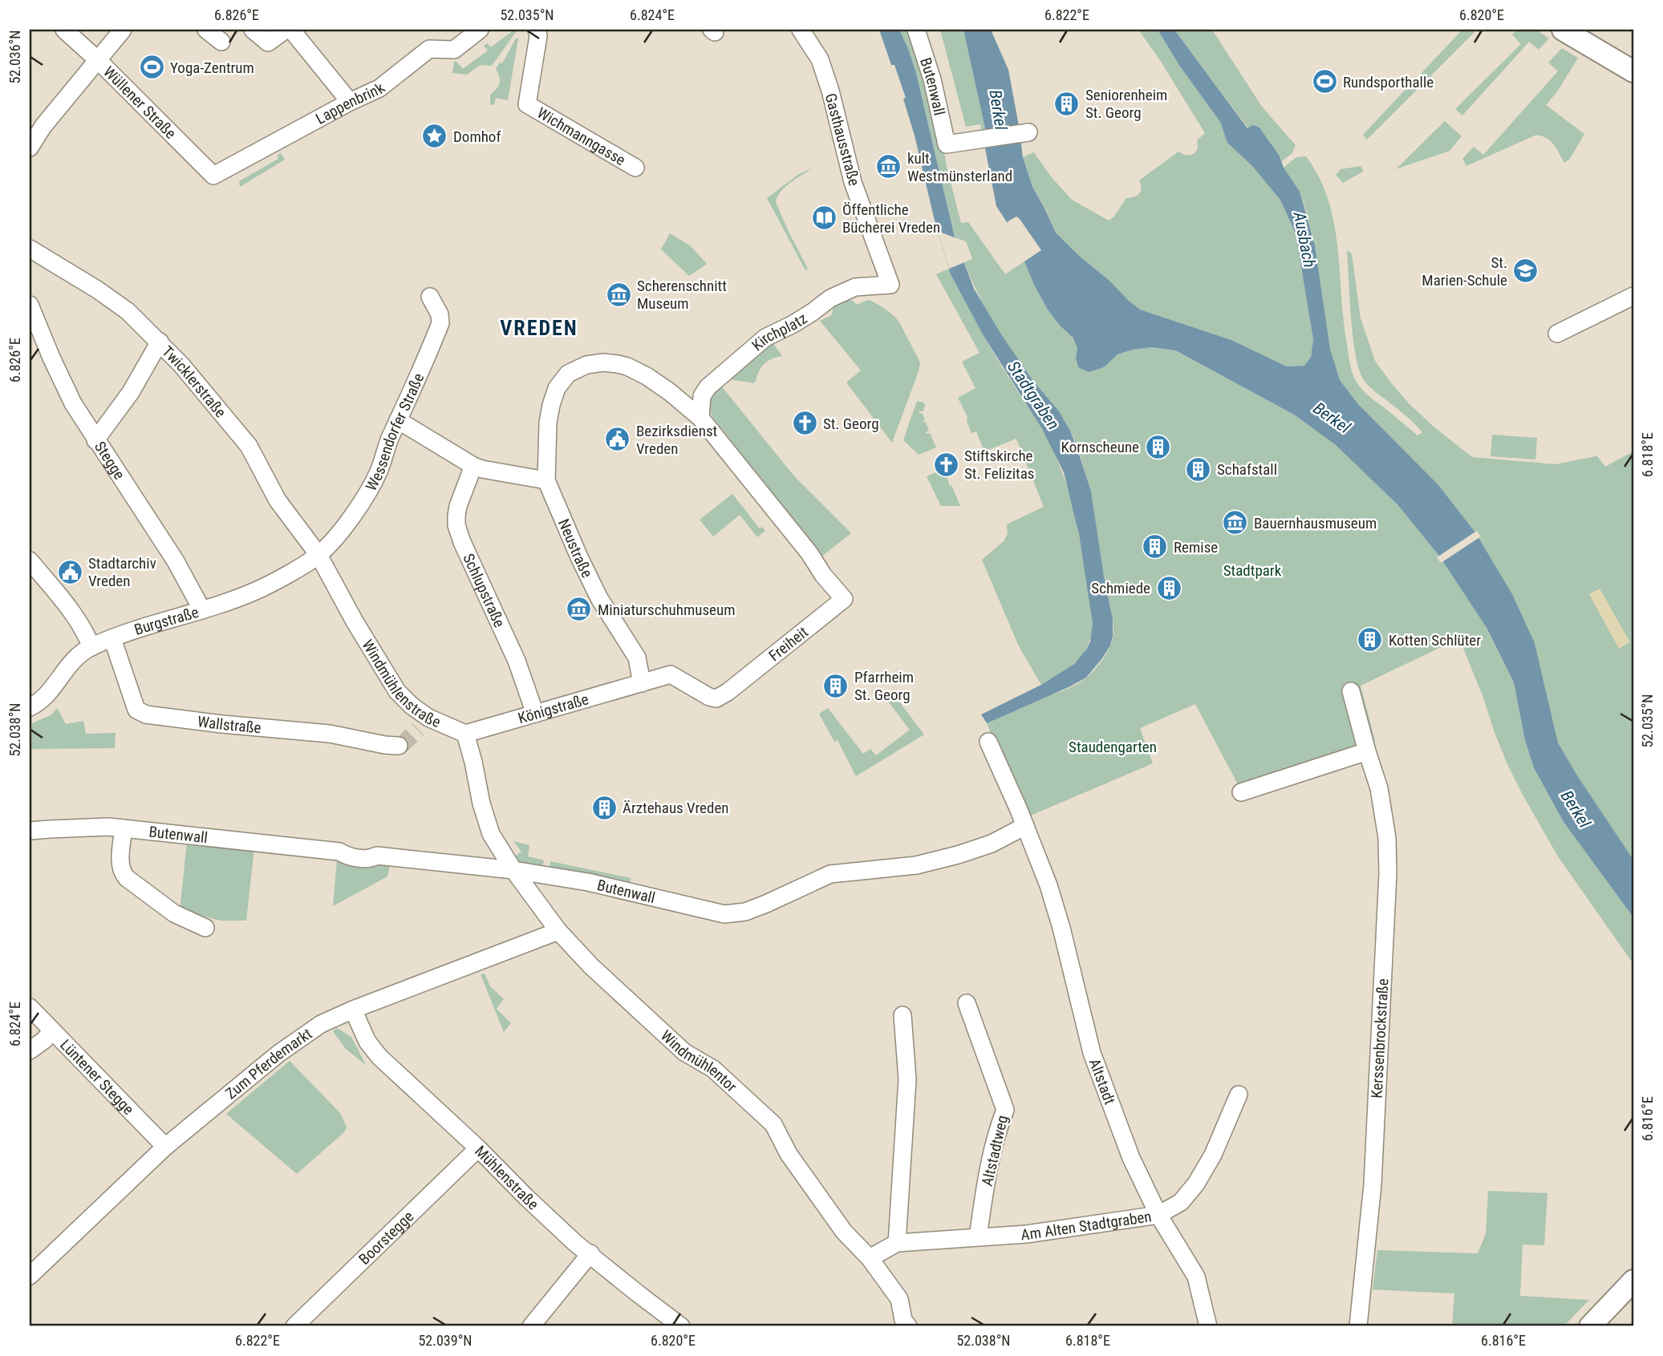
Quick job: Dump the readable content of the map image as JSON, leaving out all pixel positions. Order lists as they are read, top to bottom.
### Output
{
  "streets": {
    "street": [
      "Butenwall",
      "Wüllener Straße",
      "Lappenbrink",
      "Wichmanngasse",
      "Gasthausstraße",
      "Kirchplatz",
      "Twicklerstraße",
      "Wessendorfer Straße",
      "Stegge",
      "Neustraße",
      "Schlupstraße",
      "Burgstraße",
      "Freiheit",
      "Windmühlenstraße",
      "Königstraße",
      "Wallstraße",
      "Kerssenbrockstraße",
      "Windmühlentor",
      "Zum Pferdemarkt",
      "Lüntener Stegge",
      "Altstadt",
      "Altstadtweg",
      "Mühlenstraße",
      "Am Alten Stadtgraben",
      "Boorstegge"
    ]
  },
  "crossings": [
    ["Butenwall", "Windmühlentor"],
    ["Butenwall", "Altstadt"],
    ["Wüllener Straße", "Lappenbrink"],
    ["Gasthausstraße", "Kirchplatz"],
    ["Kirchplatz", "Neustraße"],
    ["Kirchplatz", "Freiheit"],
    ["Twicklerstraße", "Wessendorfer Straße"],
    ["Twicklerstraße", "Burgstraße"],
    ["Twicklerstraße", "Windmühlenstraße"],
    ["Wessendorfer Straße", "Burgstraße"],
    ["Wessendorfer Straße", "Windmühlenstraße"],
    ["Stegge", "Burgstraße"],
    ["Neustraße", "Freiheit"],
    ["Neustraße", "Königstraße"],
    ["Schlupstraße", "Königstraße"],
    ["Burgstraße", "Windmühlenstraße"],
    ["Burgstraße", "Wallstraße"],
    ["Freiheit", "Königstraße"],
    ["Windmühlenstraße", "Königstraße"],
    ["Windmühlenstraße", "Windmühlentor"],
    ["Windmühlentor", "Zum Pferdemarkt"],
    ["Windmühlentor", "Am Alten Stadtgraben"],
    ["Zum Pferdemarkt", "Lüntener Stegge"],
    ["Zum Pferdemarkt", "Mühlenstraße"],
    ["Altstadt", "Am Alten Stadtgraben"],
    ["Altstadtweg", "Am Alten Stadtgraben"],
    ["Mühlenstraße", "Boorstegge"]
  ],
  "districts": ["VREDEN"],
  "water": ["Berkel", "Ausbach", "Stadtgraben"],
  "parks": ["Stadtpark", "Staudengarten"],
  "places": {
    "sports": ["Yoga-Zentrum", "Rundsporthalle"],
    "building": [
      "Seniorenheim St. Georg",
      "Kornscheune",
      "Schafstall",
      "Remise",
      "Schmiede",
      "Kotten Schlüter",
      "Pfarrheim St. Georg",
      "Ärztehaus Vreden"
    ],
    "place": ["Domhof"],
    "museum": [
      "kult Westmünsterland",
      "Scherenschnitt Museum",
      "Bauernhausmuseum",
      "Miniaturschuhmuseum"
    ],
    "library": ["Öffentliche Bücherei Vreden"],
    "school or university": ["St. Marien-Schule"],
    "church": ["St. Georg", "Stiftskirche St. Felizitas"],
    "public building": ["Bezirksdienst Vreden", "Stadtarchiv Vreden"]
  },
  "coordinates": [
    "6.826°E",
    "52.035°N",
    "6.824°E",
    "6.822°E",
    "6.820°E",
    "52.036°N",
    "6.818°E",
    "52.038°N",
    "6.816°E",
    "52.039°N"
  ]
}
